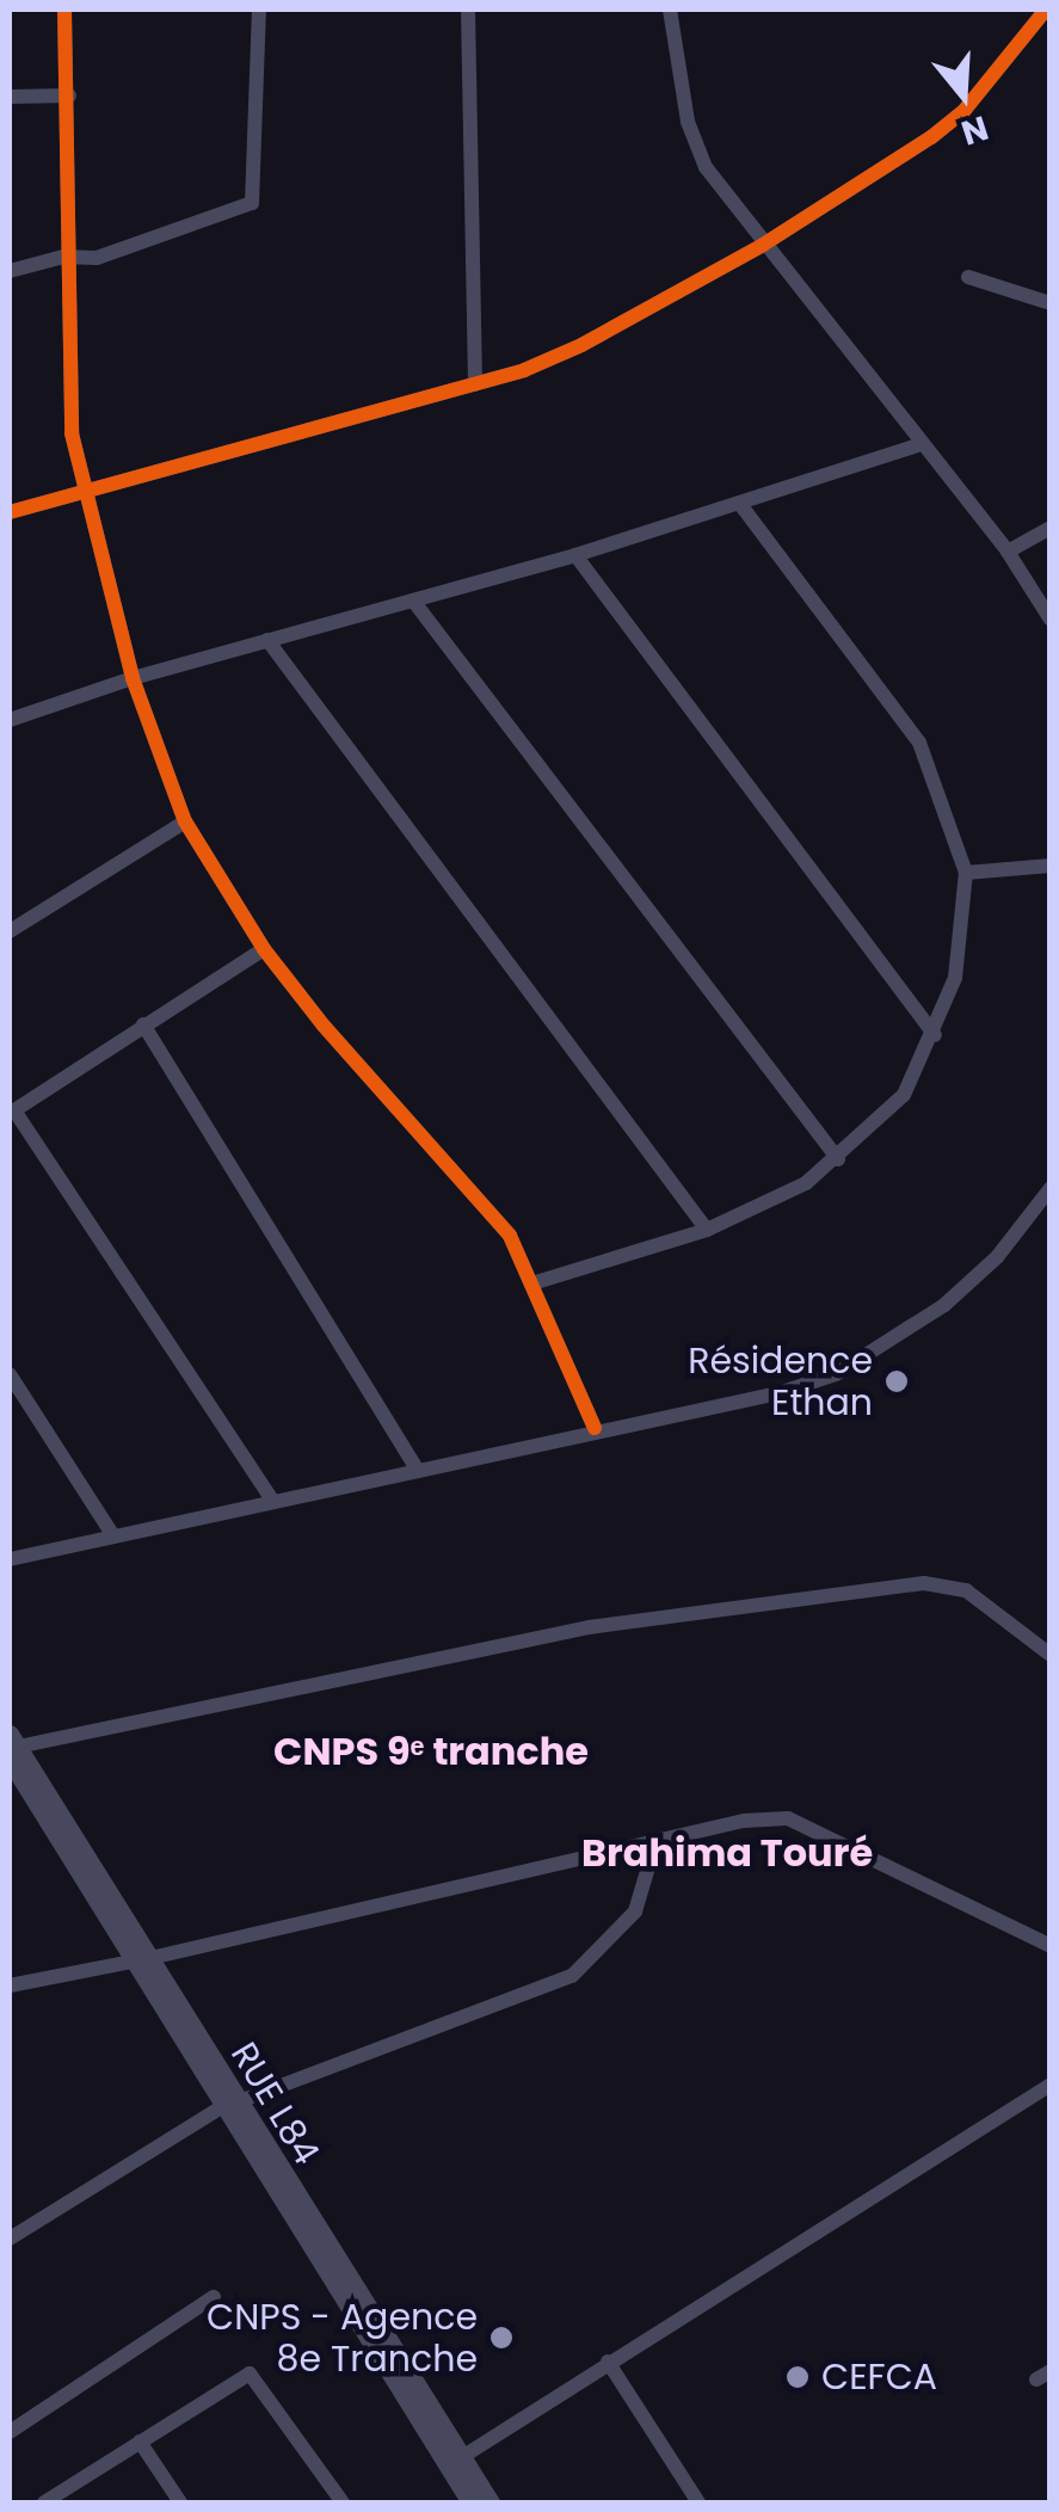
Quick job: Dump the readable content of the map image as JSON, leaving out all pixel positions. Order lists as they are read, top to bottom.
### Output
{
  "streets": {
    "street": ["RUE L84"]
  },
  "districts": ["CNPS 9ᵉ tranche", "Brahima Touré"],
  "places": ["Résidence Ethan", "CNPS - Agence 8e Tranche", "CEFCA"],
  "north": "bottom"
}
